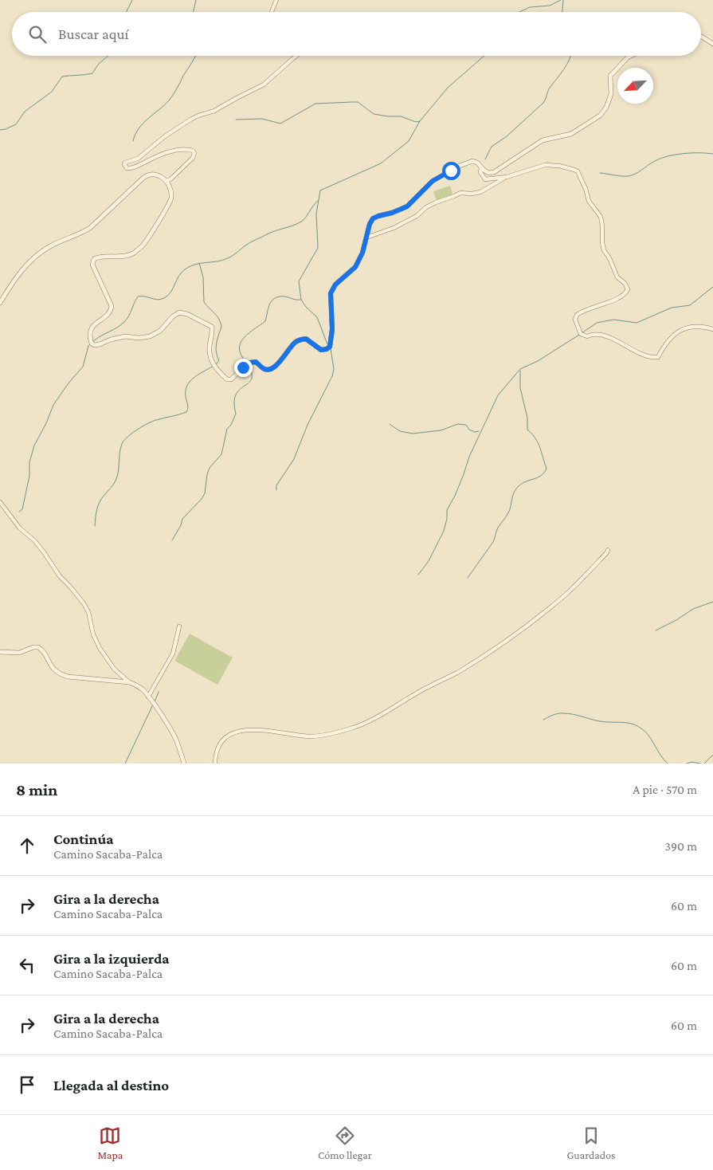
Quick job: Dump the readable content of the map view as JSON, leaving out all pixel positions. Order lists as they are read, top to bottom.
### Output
{
  "north": "bottom left",
  "page": {
    "search": "Buscar aquí",
    "heading": ["8 min", "A pie · 570 m"],
    "list": [
      ["Continúa", "Camino Sacaba-Palca", "390 m"],
      ["Gira a la derecha", "Camino Sacaba-Palca", "60 m"],
      ["Gira a la izquierda", "Camino Sacaba-Palca", "60 m"],
      ["Gira a la derecha", "Camino Sacaba-Palca", "60 m"],
      "Llegada al destino"
    ],
    "nav": ["Mapa", "Cómo llegar", "Guardados"]
  }
}
